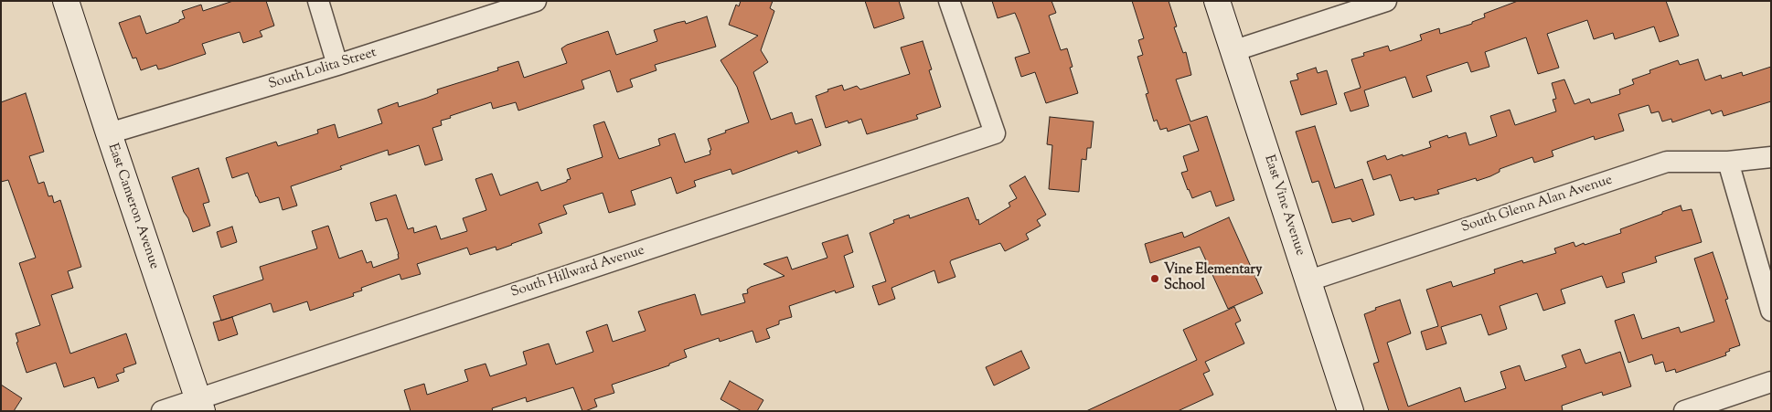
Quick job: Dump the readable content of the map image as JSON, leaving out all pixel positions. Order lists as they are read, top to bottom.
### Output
{
  "streets": {
    "street": [
      "South Lolita Street",
      "South Glenn Alan Avenue",
      "East Vine Avenue",
      "East Cameron Avenue",
      "South Hillward Avenue"
    ]
  },
  "crossings": [
    ["South Lolita Street", "East Cameron Avenue"],
    ["South Glenn Alan Avenue", "East Vine Avenue"],
    ["East Cameron Avenue", "South Hillward Avenue"]
  ],
  "places": ["Vine Elementary School"]
}
